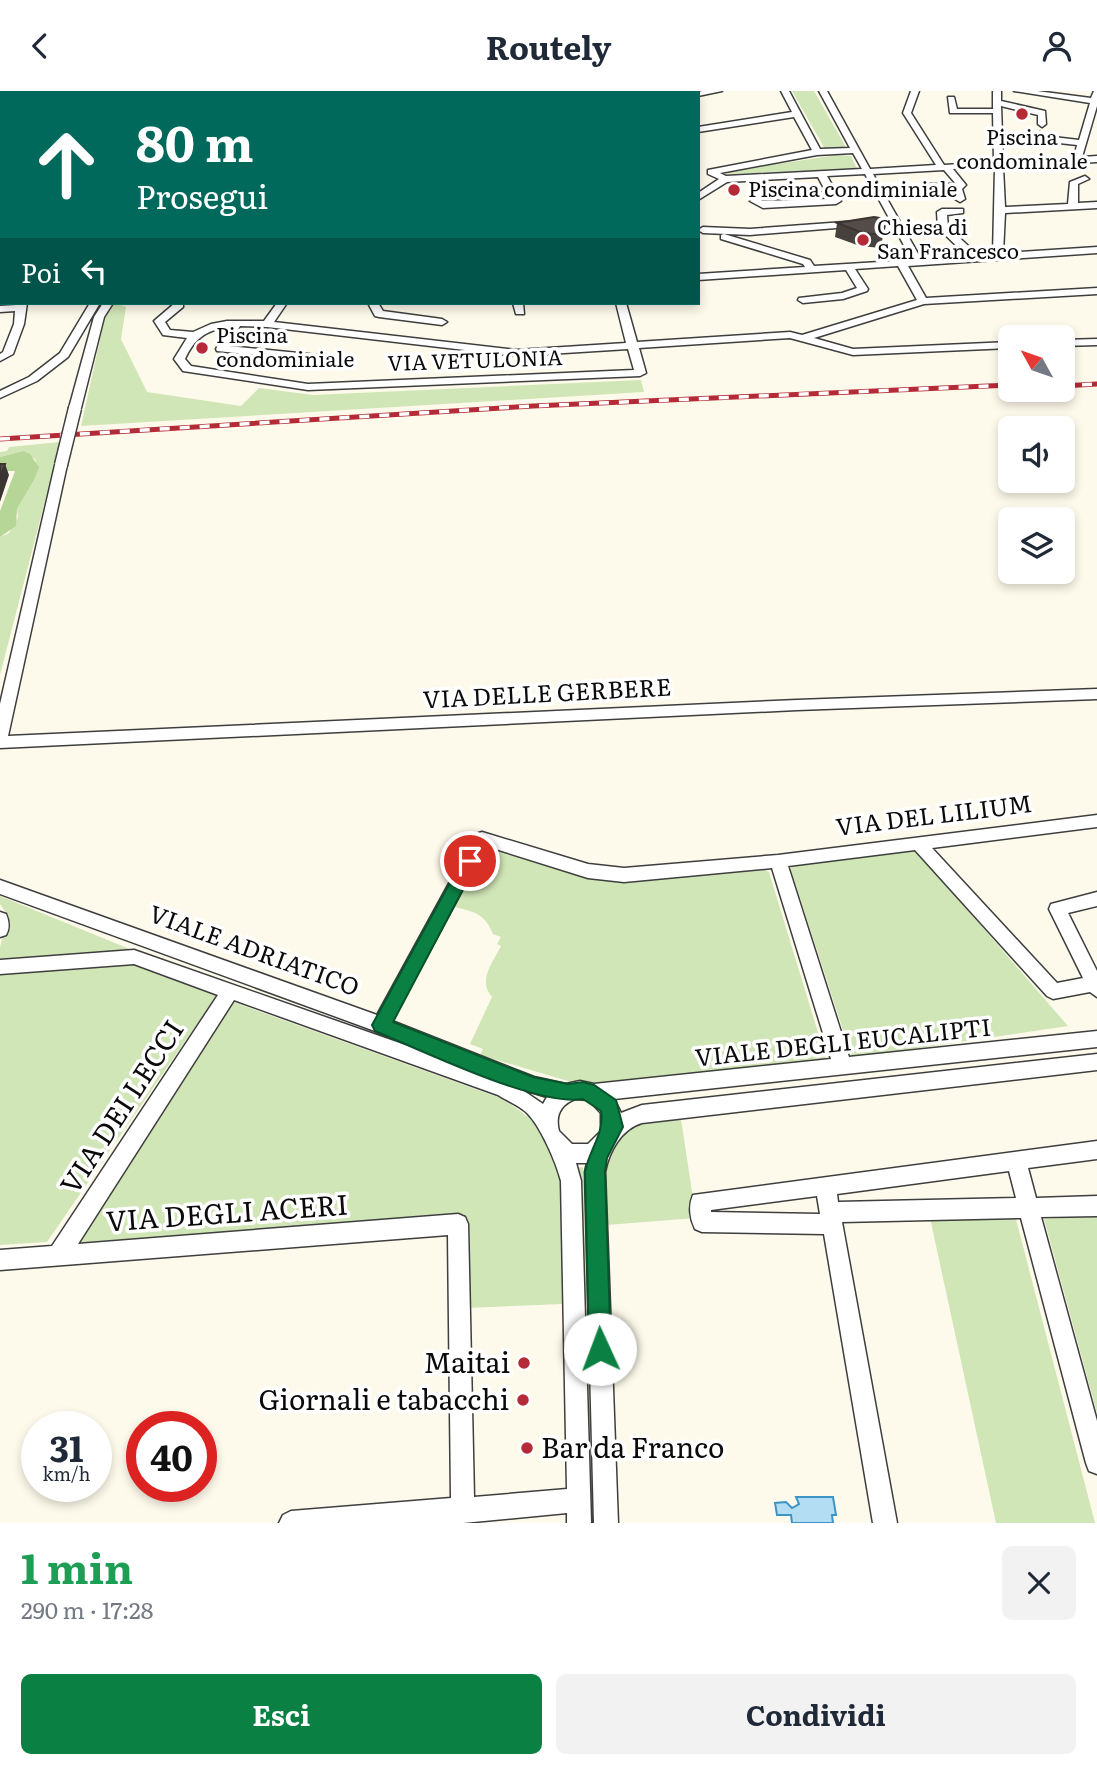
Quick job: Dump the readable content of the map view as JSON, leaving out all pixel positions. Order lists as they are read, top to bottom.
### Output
{
  "streets": {
    "street": [
      "VIA VETULONIA",
      "VIA DELLE GERBERE",
      "VIA DEL LILIUM",
      "VIALE ADRIATICO",
      "VIALE DEGLI EUCALIPTI",
      "VIA DEI LECCI",
      "VIA DEGLI ACERI"
    ]
  },
  "crossings": [
    ["VIA DEL LILIUM", "VIALE ADRIATICO"],
    ["VIALE ADRIATICO", "VIALE DEGLI EUCALIPTI"],
    ["VIALE ADRIATICO", "VIA DEI LECCI"],
    ["VIA DEI LECCI", "VIA DEGLI ACERI"]
  ],
  "places": [
    "Piscina condominale",
    "Piscina condiminiale",
    "Chiesa di San Francesco",
    "Piscina condominiale",
    "Maitai",
    "Giornali e tabacchi",
    "Bar da Franco"
  ],
  "north": "top left",
  "page": {
    "header": "Routely",
    "turn": ["80 m", "Prosegui"],
    "then": "Poi",
    "speed": "31 km/h",
    "limit": "40",
    "heading": ["1 min", "290 m · 17:28"],
    "buttons": ["Esci", "Condividi"]
  }
}
